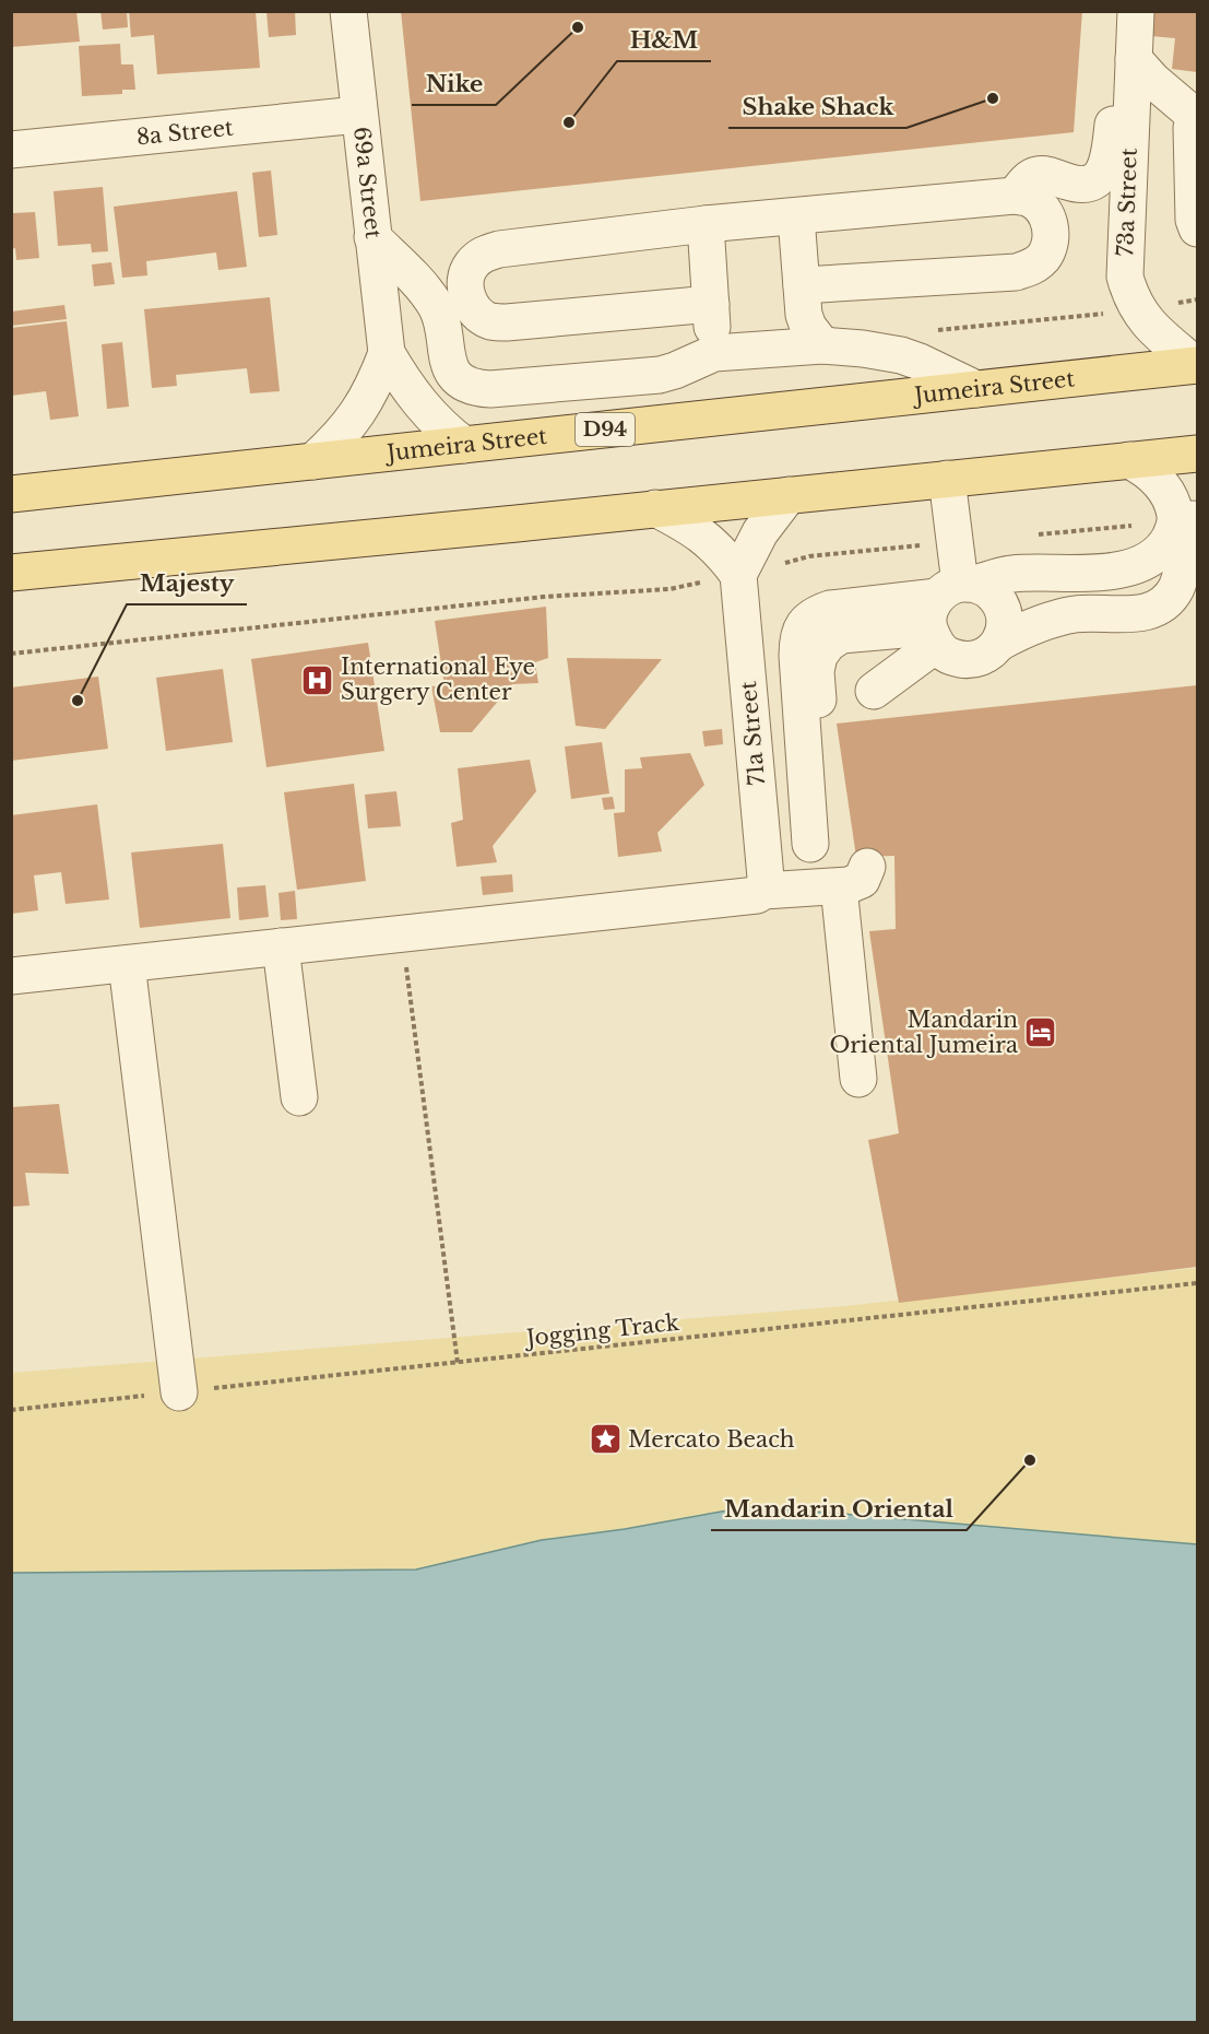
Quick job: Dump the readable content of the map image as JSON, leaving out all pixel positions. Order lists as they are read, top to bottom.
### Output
{
  "streets": {
    "main road": ["Jumeira Street", "D94"],
    "street": [
      "8a Street",
      "69a Street",
      "73a Street",
      "71a Street"
    ],
    "path": ["Jogging Track"]
  },
  "crossings": [
    ["8a Street", "69a Street"],
    ["69a Street", "Jumeira Street"],
    ["73a Street", "Jumeira Street"]
  ],
  "places": {
    "other": [
      "Nike",
      "Shake Shack",
      "H&M",
      "Majesty",
      "Mandarin Oriental"
    ],
    "hospital": ["International Eye Surgery Center"],
    "hotel": ["Mandarin Oriental Jumeira"],
    "place": ["Mercato Beach"]
  }
}
